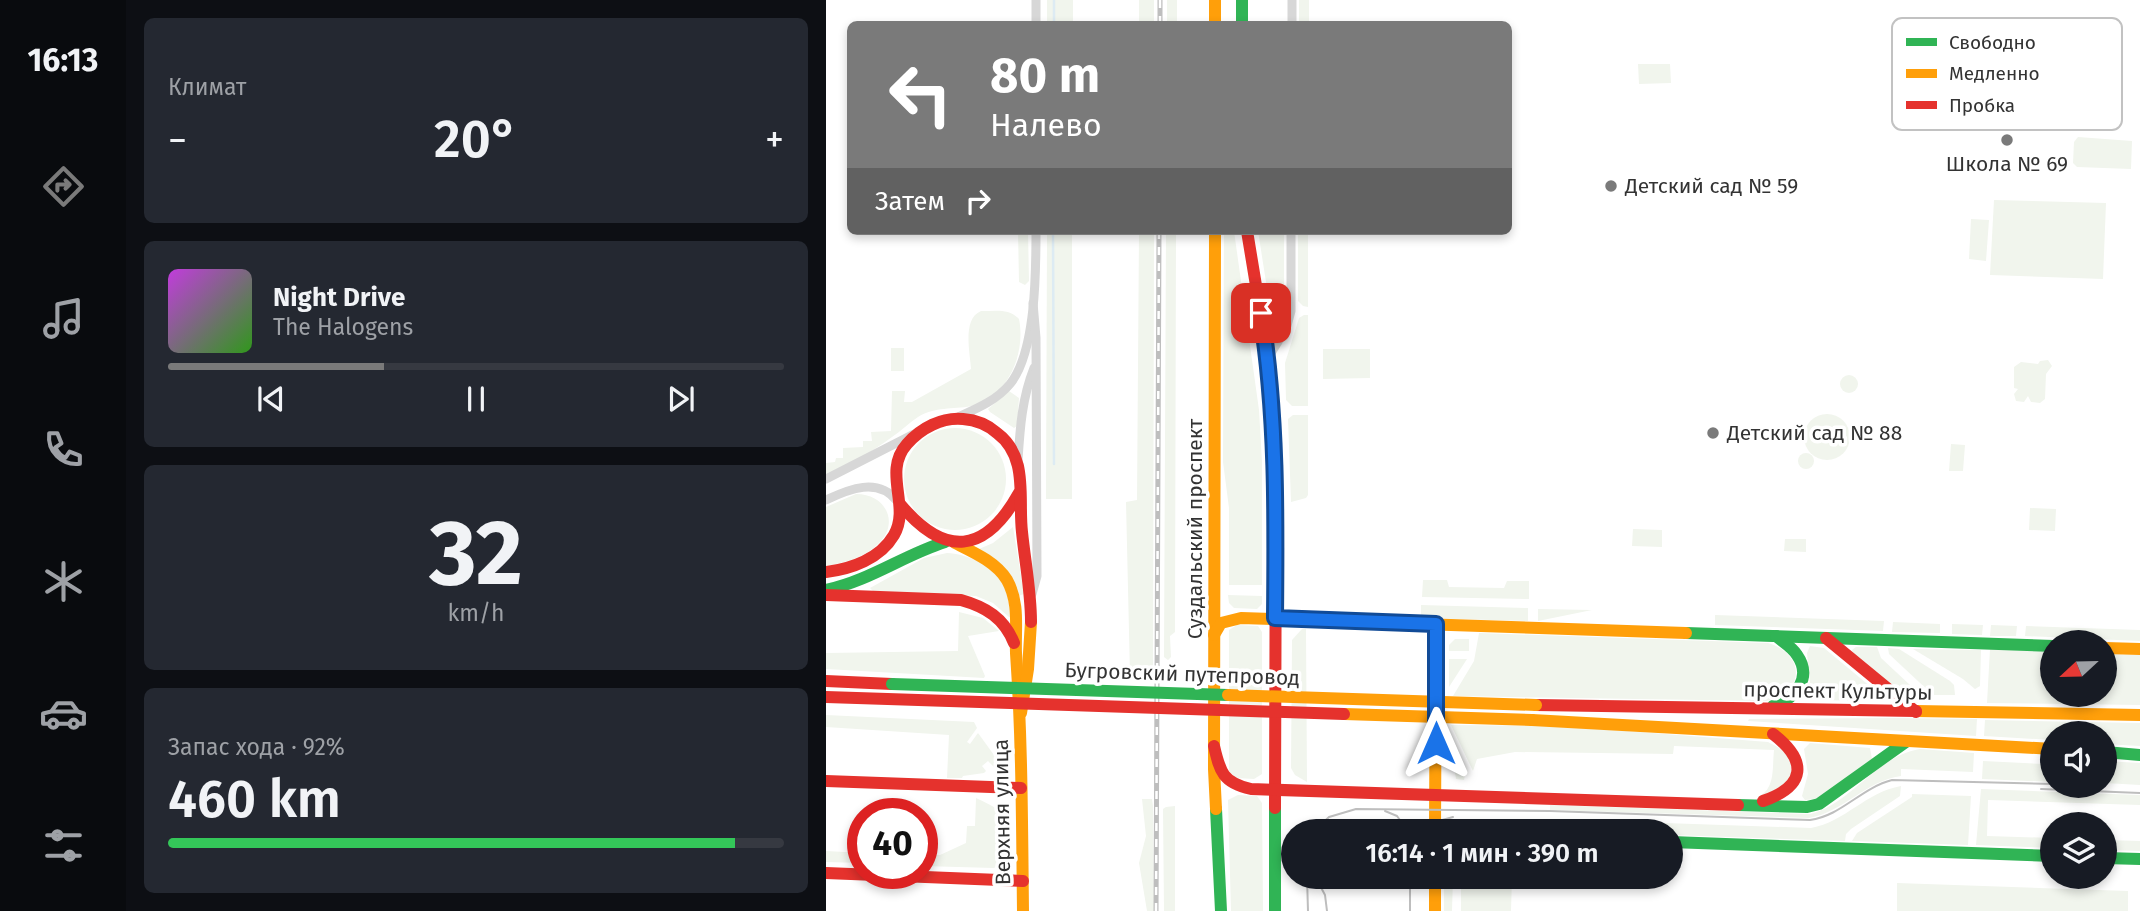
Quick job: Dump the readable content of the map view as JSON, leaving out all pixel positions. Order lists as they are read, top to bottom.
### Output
{
  "streets": {
    "main road": [
      "Суздальский проспект",
      "Бугровский путепровод",
      "проспект Культуры",
      "Верхняя улица"
    ]
  },
  "crossings": [
    ["Бугровский путепровод", "проспект Культуры"]
  ],
  "places": ["Школа № 69", "Детский сад № 59", "Детский сад № 88"],
  "legend": ["Свободно", "Медленно", "Пробка"],
  "north": "left",
  "page": {
    "tabs": "16:13",
    "tile": [
      "Климат",
      ["32", "km/h"],
      ["Запас хода · 92%", "460 km"]
    ],
    "turn": ["80 m", "Налево"],
    "heat": ["−", "20°", "+"],
    "then": "Затем",
    "song": ["Night Drive", "The Halogens"],
    "limit": "40",
    "trip": "16:14 · 1 мин · 390 m"
  }
}
